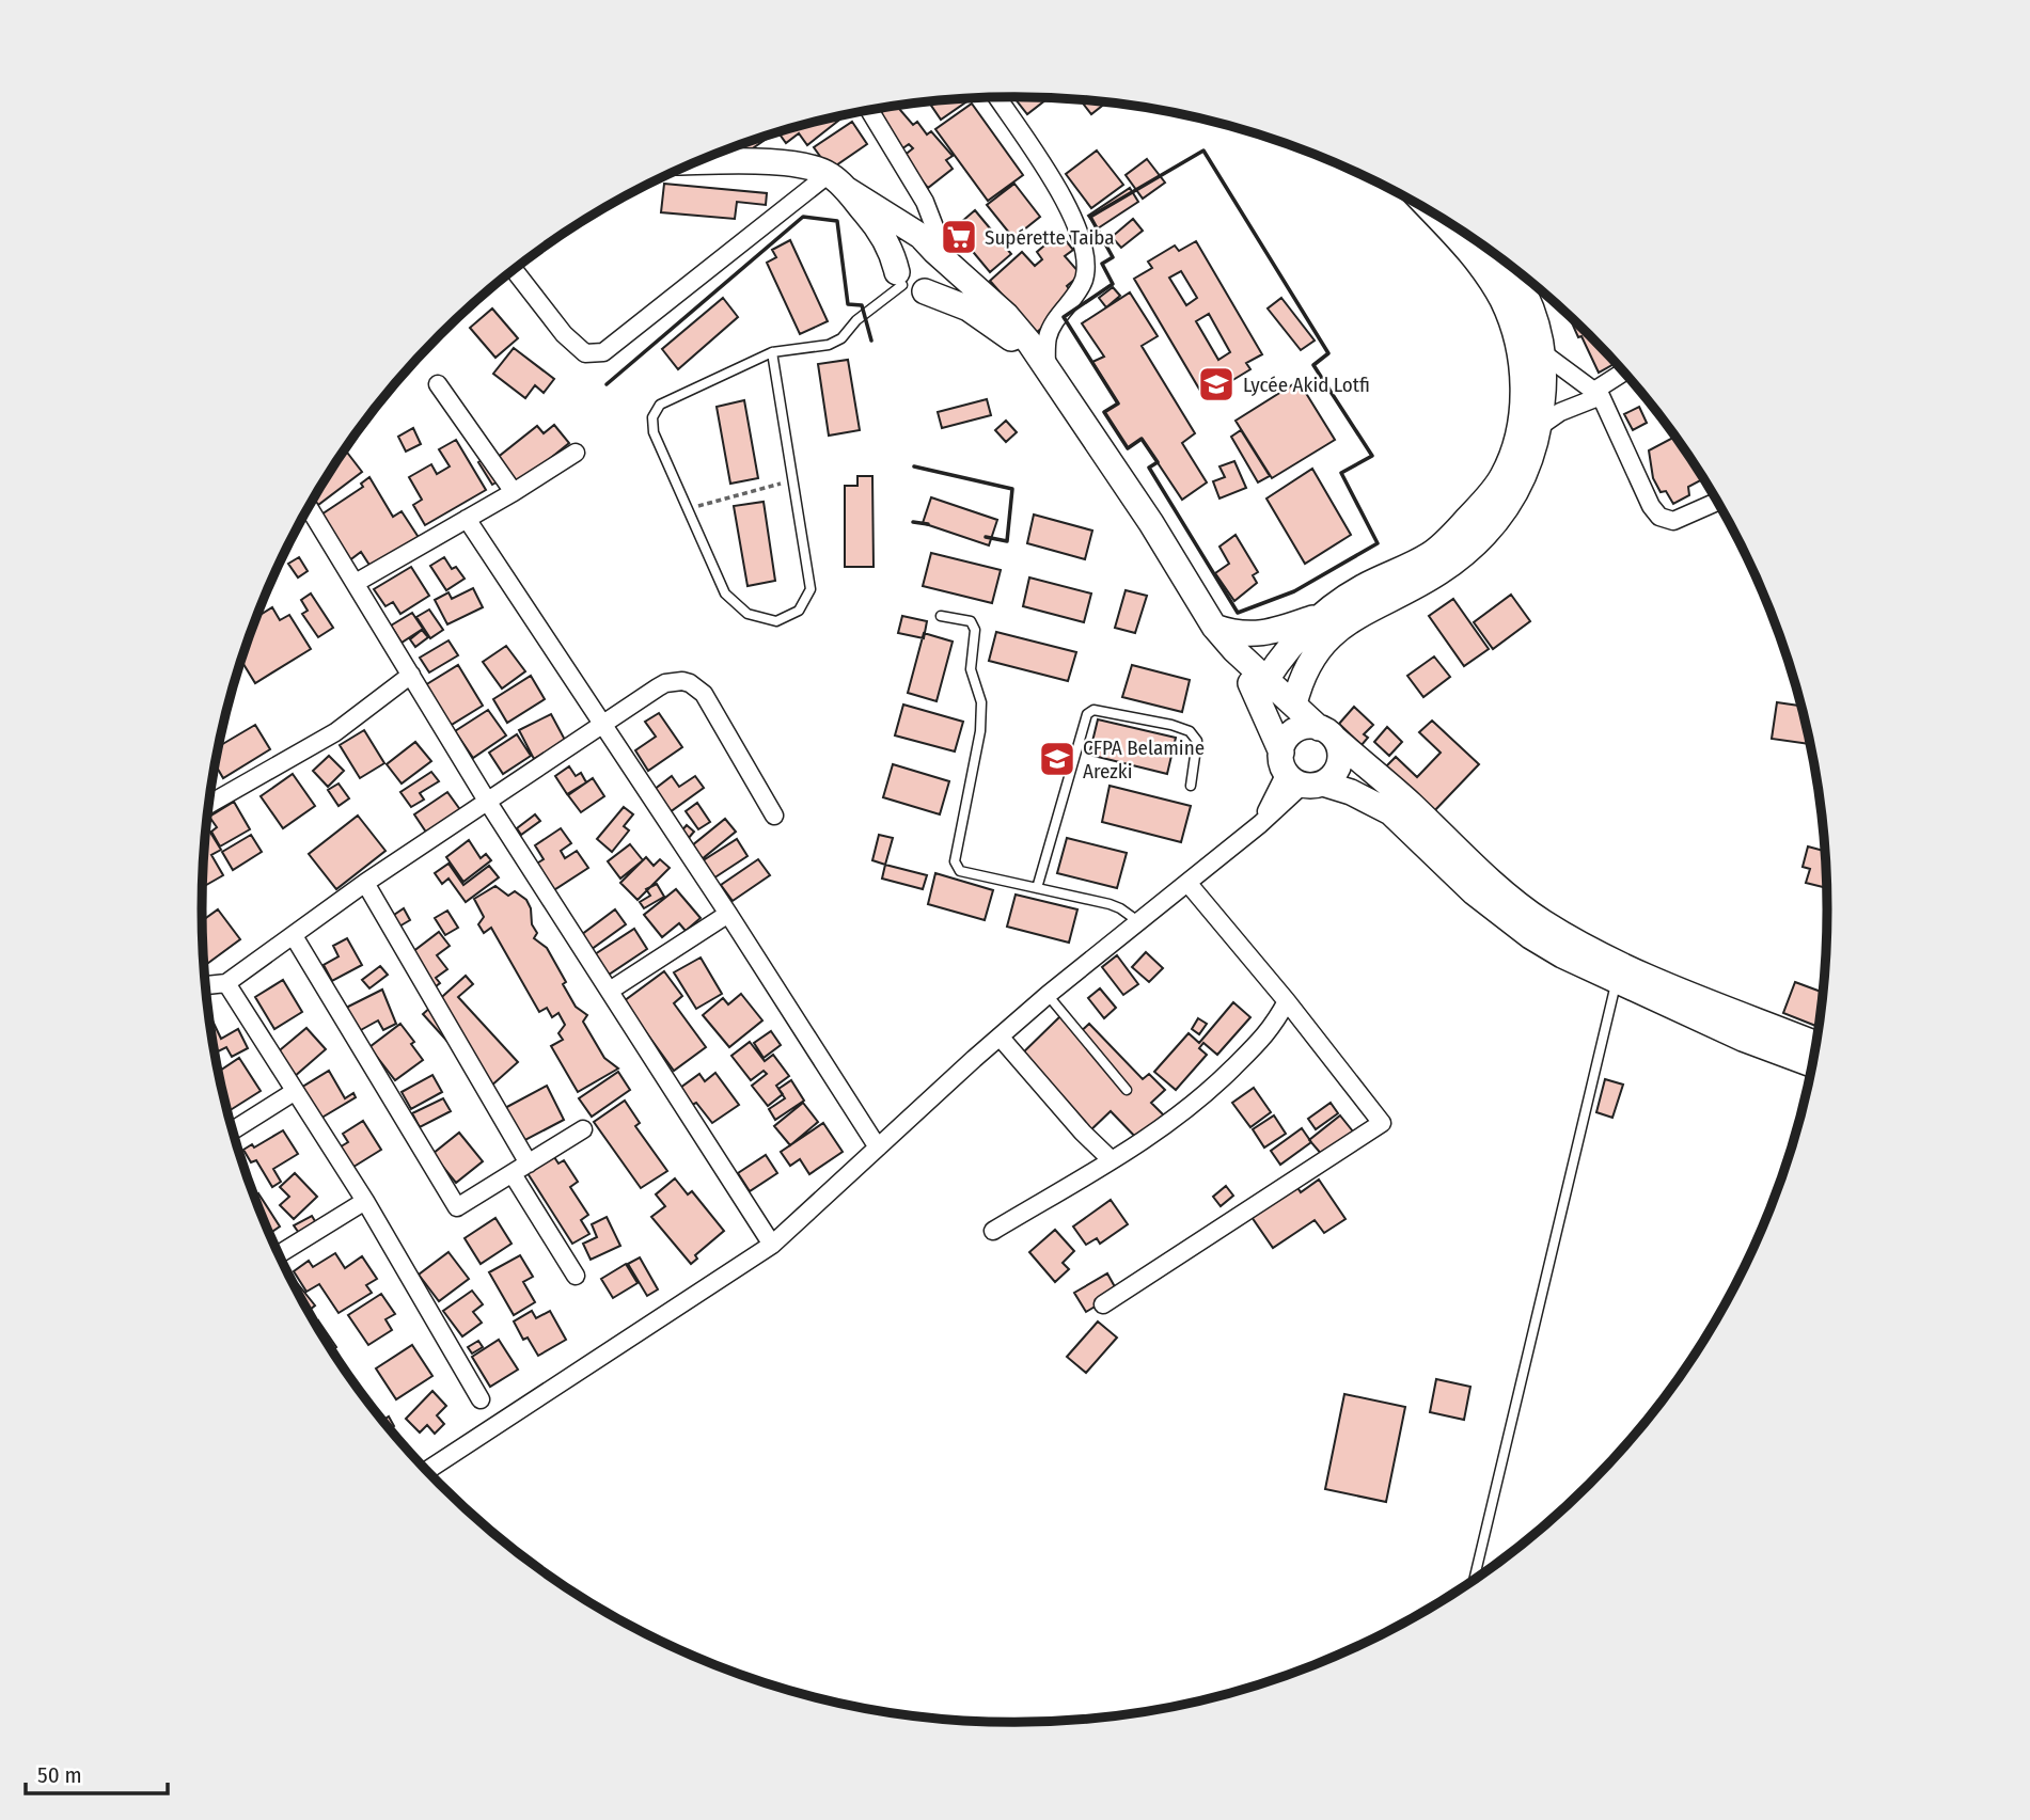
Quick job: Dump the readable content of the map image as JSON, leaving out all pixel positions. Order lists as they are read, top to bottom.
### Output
{
  "places": {
    "supermarket": ["Supérette Taiba"],
    "school or university": ["Lycée Akid Lotfi", "CFPA Belamine Arezki"]
  },
  "scale_bar": "50 m"
}
